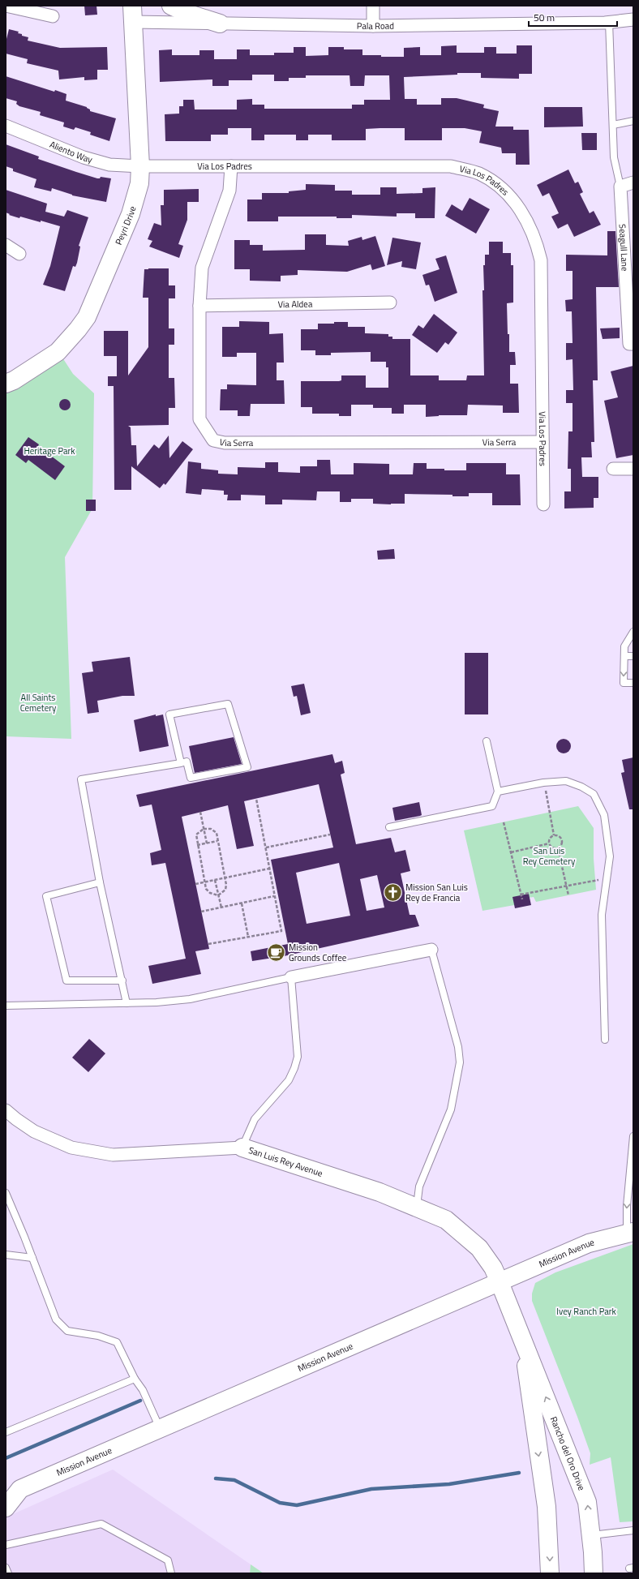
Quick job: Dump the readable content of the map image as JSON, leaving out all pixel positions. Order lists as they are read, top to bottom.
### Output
{
  "streets": {
    "main road": [
      "Peyri Drive",
      "San Luis Rey Avenue",
      "Mission Avenue",
      "Rancho del Oro Drive"
    ],
    "street": [
      "Pala Road",
      "Aliento Way",
      "Via Los Padres",
      "Seagull Lane",
      "Via Aldea",
      "Via Serra"
    ]
  },
  "crossings": [
    ["Pala Road", "Peyri Drive"],
    ["Aliento Way", "Via Los Padres"],
    ["Aliento Way", "Peyri Drive"],
    ["Via Los Padres", "Peyri Drive"],
    ["Via Los Padres", "Via Serra"],
    ["Via Aldea", "Via Serra"],
    ["San Luis Rey Avenue", "Mission Avenue"],
    ["San Luis Rey Avenue", "Rancho del Oro Drive"],
    ["Mission Avenue", "Rancho del Oro Drive"]
  ],
  "parks": [
    "Heritage Park",
    "All Saints Cemetery",
    "San Luis Rey Cemetery",
    "Ivey Ranch Park"
  ],
  "places": {
    "church": ["Mission San Luis Rey de Francia"],
    "cafe": ["Mission Grounds Coffee"]
  },
  "scale_bar": "50 m"
}
